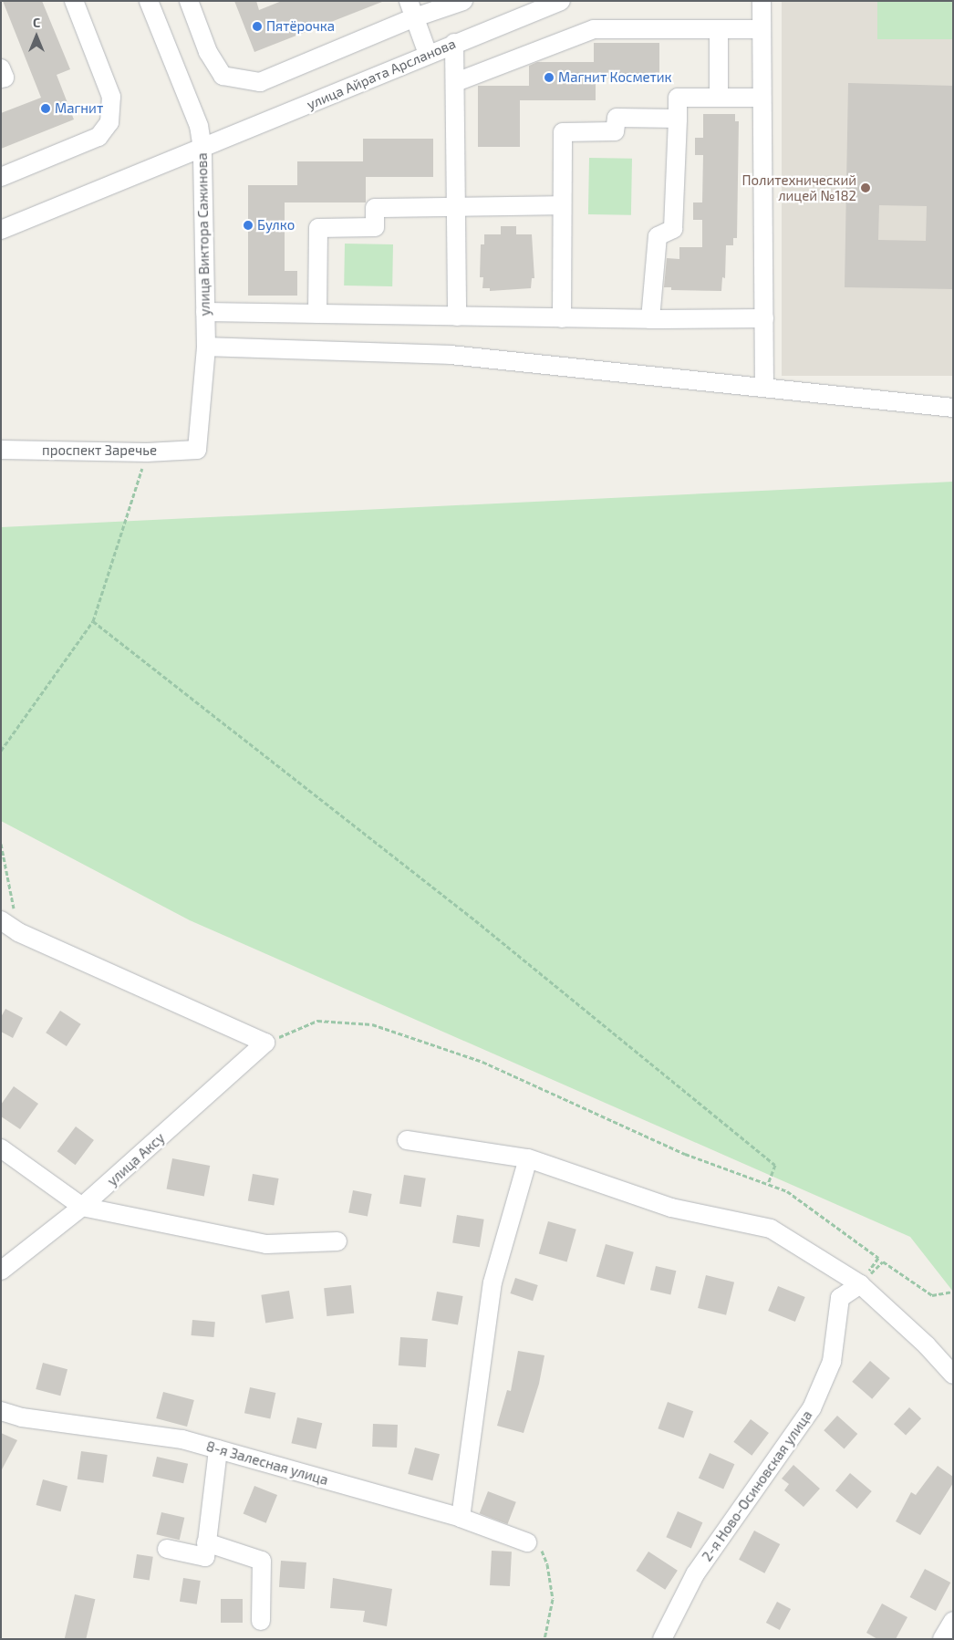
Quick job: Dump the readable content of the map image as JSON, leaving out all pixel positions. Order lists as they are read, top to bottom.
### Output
{
  "streets": {
    "street": [
      "улица Айрата Арсланова",
      "улица Виктора Сажинова",
      "проспект Заречье",
      "улица Аксу",
      "8-я Залесная улица",
      "2-я Ново-Осиновская улица"
    ]
  },
  "crossings": [
    ["улица Айрата Арсланова", "улица Виктора Сажинова"],
    ["улица Виктора Сажинова", "проспект Заречье"]
  ],
  "places": [
    "Пятёрочка",
    "Магнит Косметик",
    "Магнит",
    "Политехнический лицей №182",
    "Булко"
  ],
  "north": "top"
}
